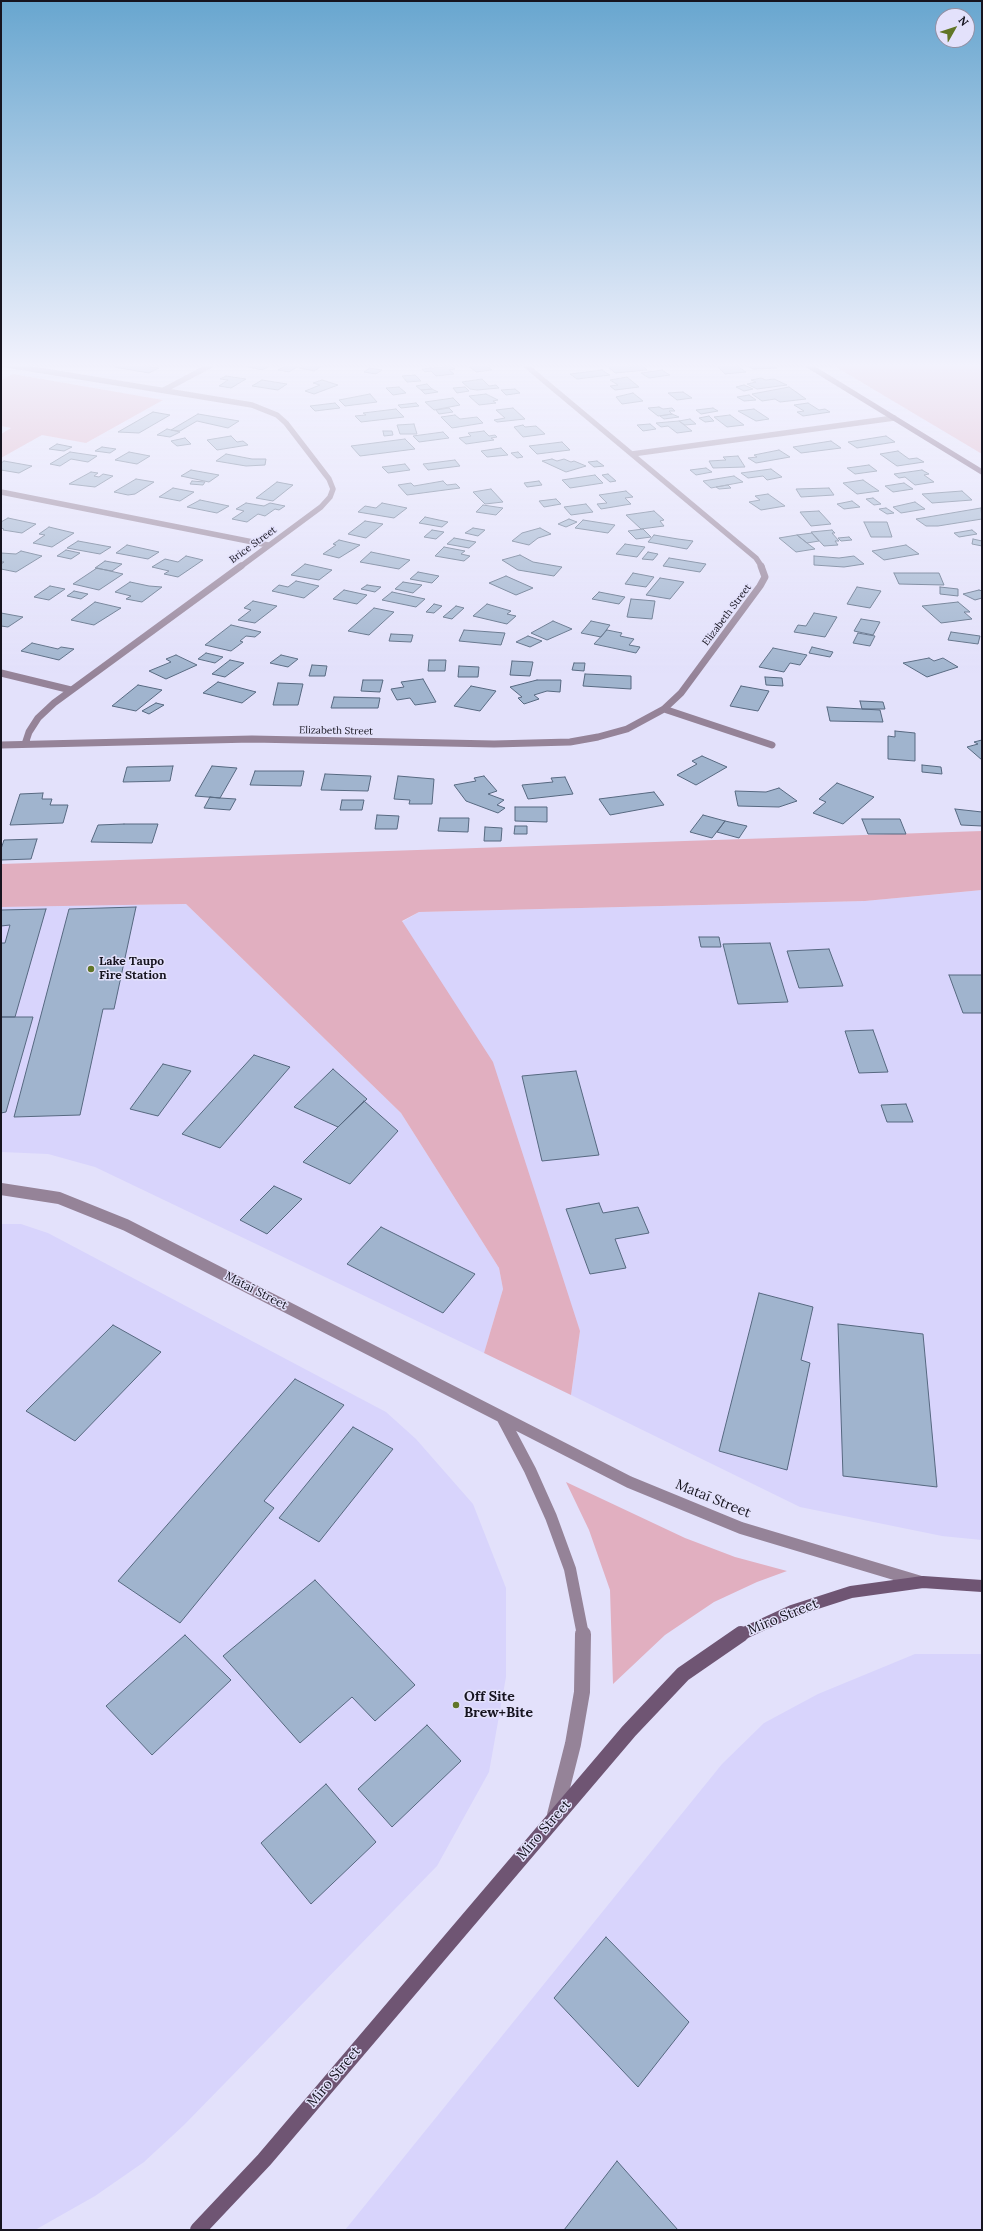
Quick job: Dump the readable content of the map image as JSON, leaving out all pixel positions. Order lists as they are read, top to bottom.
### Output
{
  "streets": {
    "street": [
      "Brice Street",
      "Elizabeth Street",
      "Mataī Street",
      "Miro Street"
    ]
  },
  "crossings": [
    ["Brice Street", "Elizabeth Street"],
    ["Mataī Street", "Miro Street"]
  ],
  "places": ["Lake Taupo Fire Station", "Off Site Brew+Bite"],
  "north": "top right"
}
